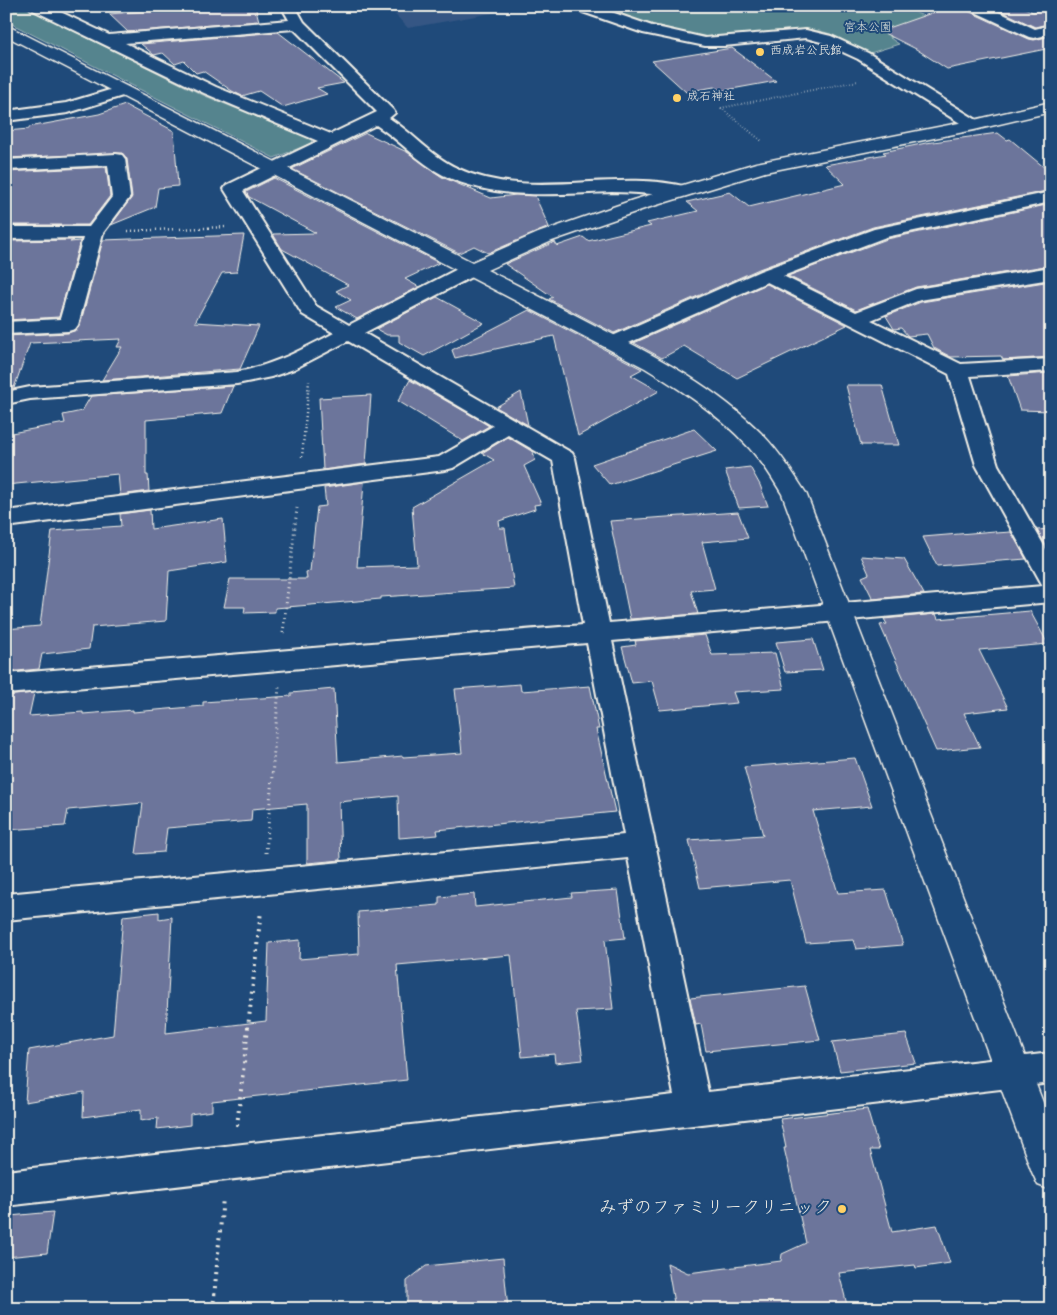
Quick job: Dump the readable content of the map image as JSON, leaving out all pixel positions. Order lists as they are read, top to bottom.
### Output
{
  "parks": ["宮本公園"],
  "places": ["西成岩公民館", "成石神社", "みずのファミリークリニック"]
}
